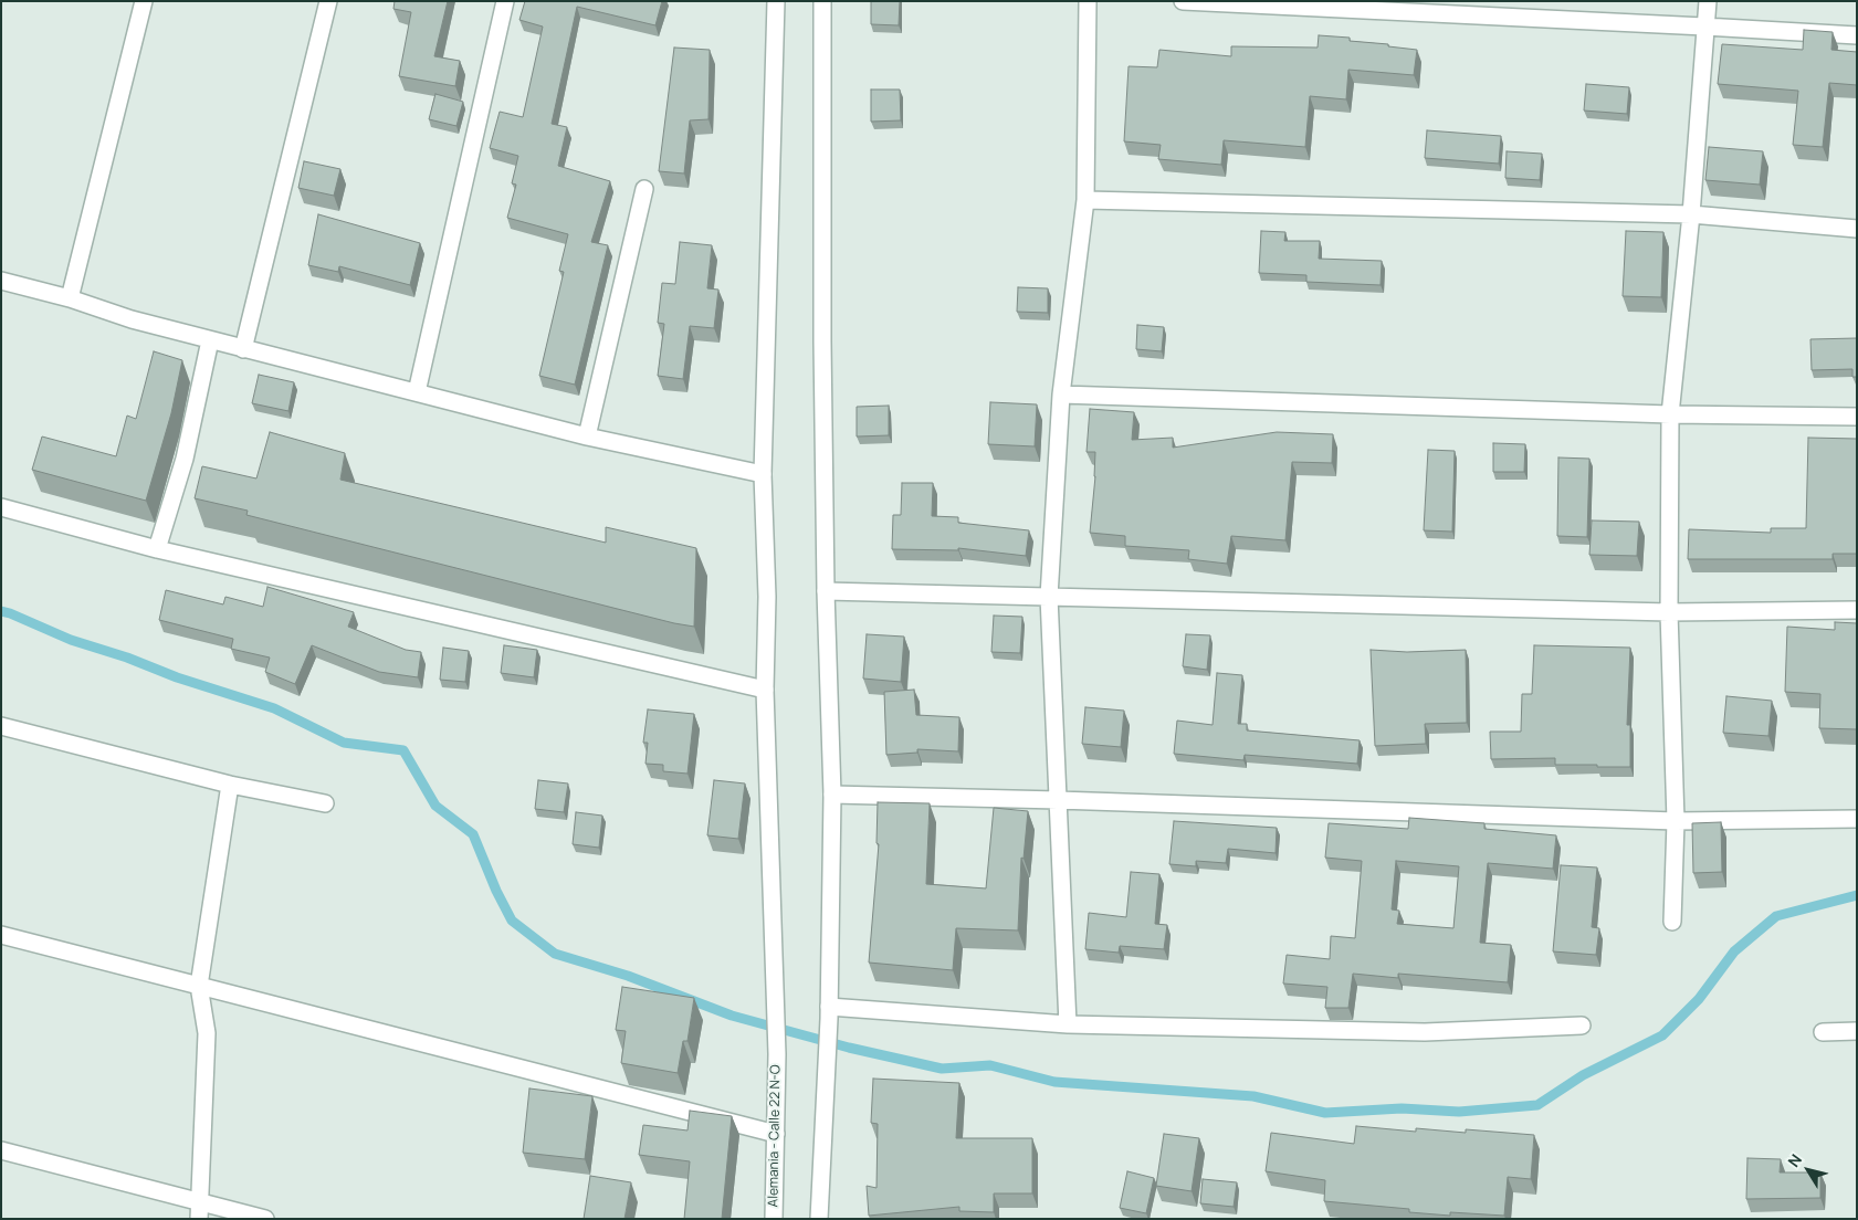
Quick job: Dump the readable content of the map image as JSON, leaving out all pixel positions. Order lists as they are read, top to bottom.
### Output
{
  "streets": {
    "street": ["Alemania - Calle 22 N-O"]
  },
  "north": "top left"
}
